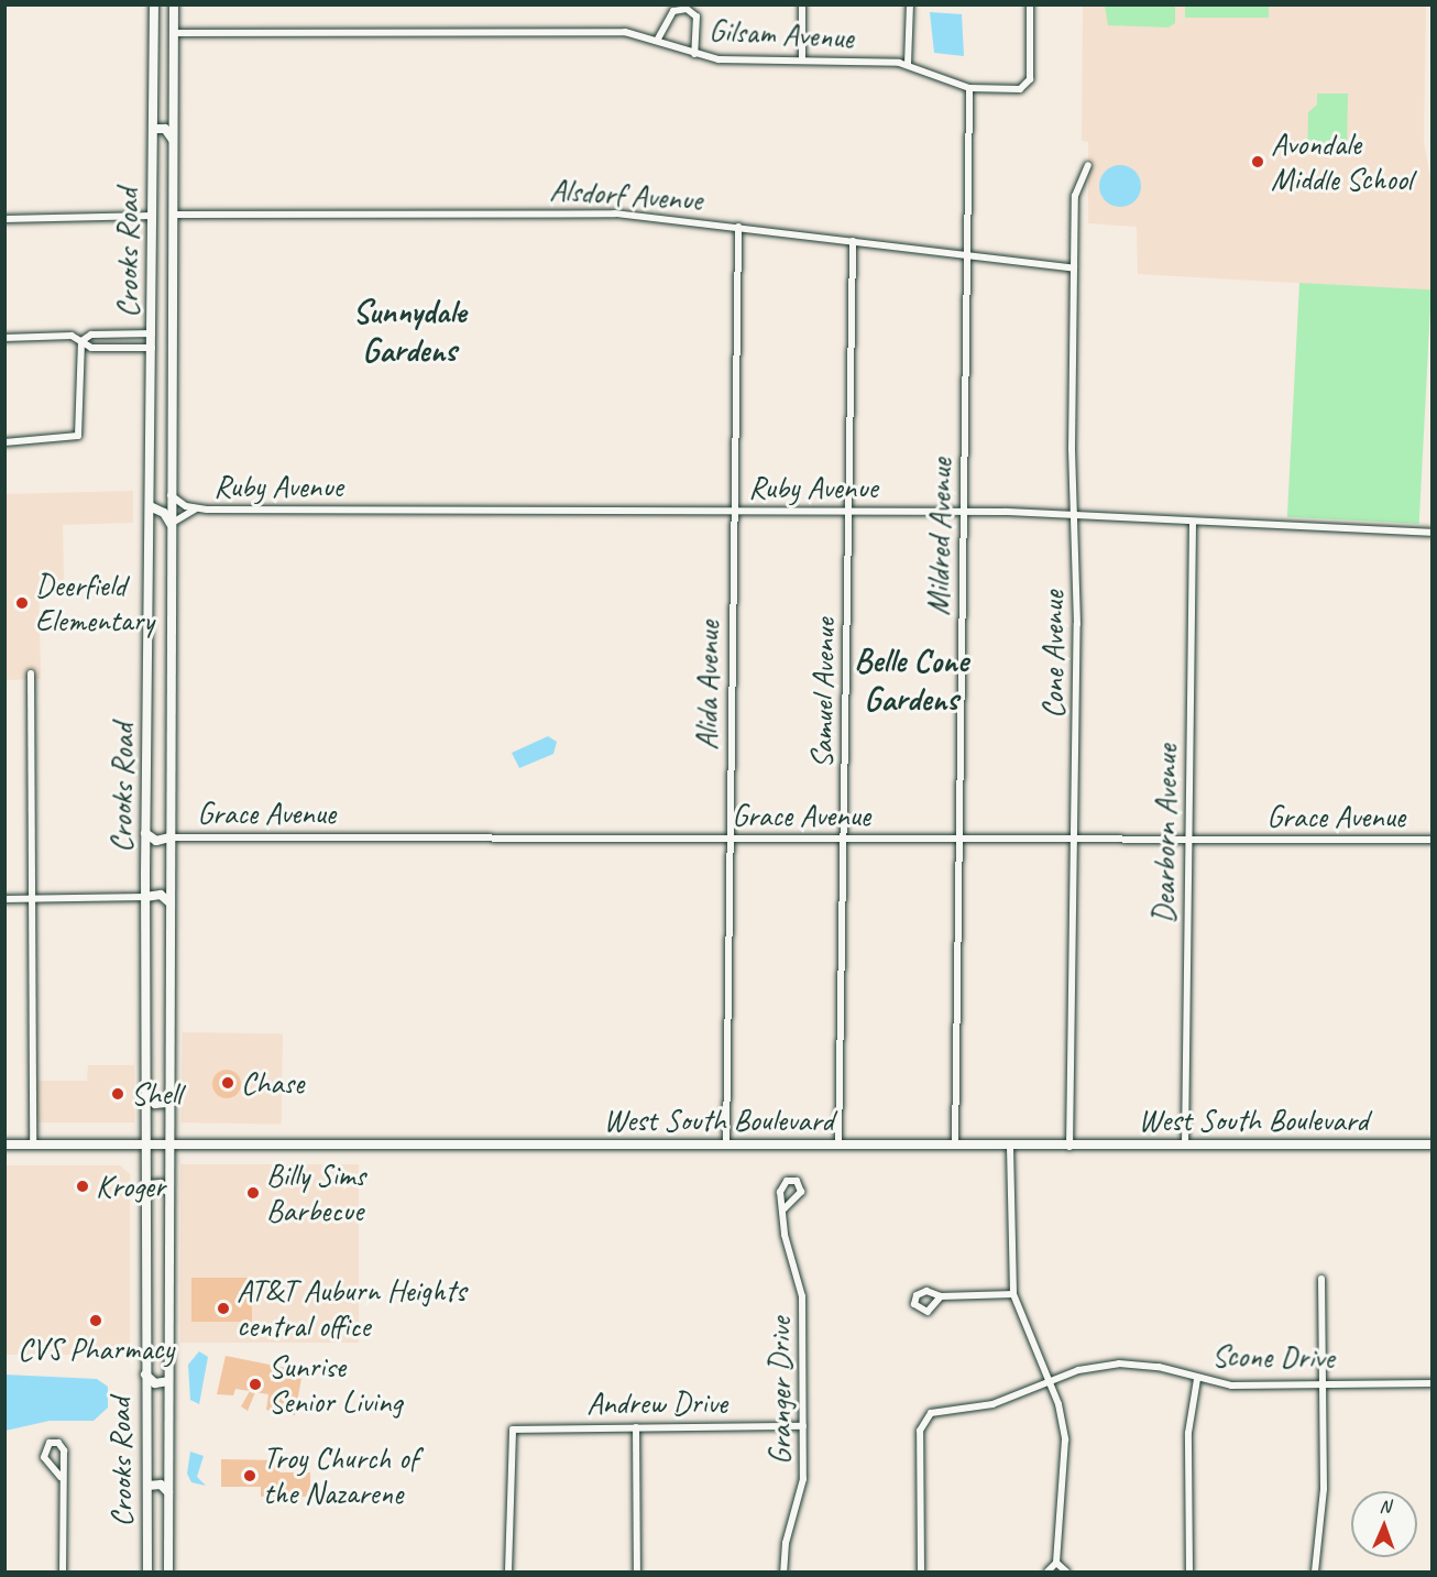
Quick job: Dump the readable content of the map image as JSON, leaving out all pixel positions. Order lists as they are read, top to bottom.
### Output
{
  "streets": {
    "main road": ["Crooks Road", "West South Boulevard"],
    "street": [
      "Gilsam Avenue",
      "Alsdorf Avenue",
      "Ruby Avenue",
      "Mildred Avenue",
      "Cone Avenue",
      "Alida Avenue",
      "Samuel Avenue",
      "Grace Avenue",
      "Dearborn Avenue",
      "Scone Drive",
      "Granger Drive",
      "Andrew Drive"
    ]
  },
  "crossings": [
    ["Gilsam Avenue", "Crooks Road"],
    ["Gilsam Avenue", "Mildred Avenue"],
    ["Alsdorf Avenue", "Crooks Road"],
    ["Alsdorf Avenue", "Mildred Avenue"],
    ["Alsdorf Avenue", "Cone Avenue"],
    ["Alsdorf Avenue", "Alida Avenue"],
    ["Alsdorf Avenue", "Samuel Avenue"],
    ["Crooks Road", "Ruby Avenue"],
    ["Crooks Road", "Grace Avenue"],
    ["Crooks Road", "West South Boulevard"],
    ["Ruby Avenue", "Mildred Avenue"],
    ["Ruby Avenue", "Cone Avenue"],
    ["Ruby Avenue", "Alida Avenue"],
    ["Ruby Avenue", "Samuel Avenue"],
    ["Ruby Avenue", "Dearborn Avenue"],
    ["Mildred Avenue", "Grace Avenue"],
    ["Mildred Avenue", "West South Boulevard"],
    ["Cone Avenue", "Grace Avenue"],
    ["Cone Avenue", "West South Boulevard"],
    ["Alida Avenue", "Grace Avenue"],
    ["Alida Avenue", "West South Boulevard"],
    ["Samuel Avenue", "Grace Avenue"],
    ["Samuel Avenue", "West South Boulevard"],
    ["Grace Avenue", "Dearborn Avenue"],
    ["Dearborn Avenue", "West South Boulevard"],
    ["Granger Drive", "Andrew Drive"]
  ],
  "districts": ["Sunnydale Gardens", "Belle Cone Gardens"],
  "places": [
    "Avondale Middle School",
    "Deerfield Elementary",
    "Chase",
    "Shell",
    "Kroger",
    "Billy Sims Barbecue",
    "AT&T Auburn Heights central office",
    "CVS Pharmacy",
    "Sunrise Senior Living",
    "Troy Church of the Nazarene"
  ],
  "north": "top"
}
